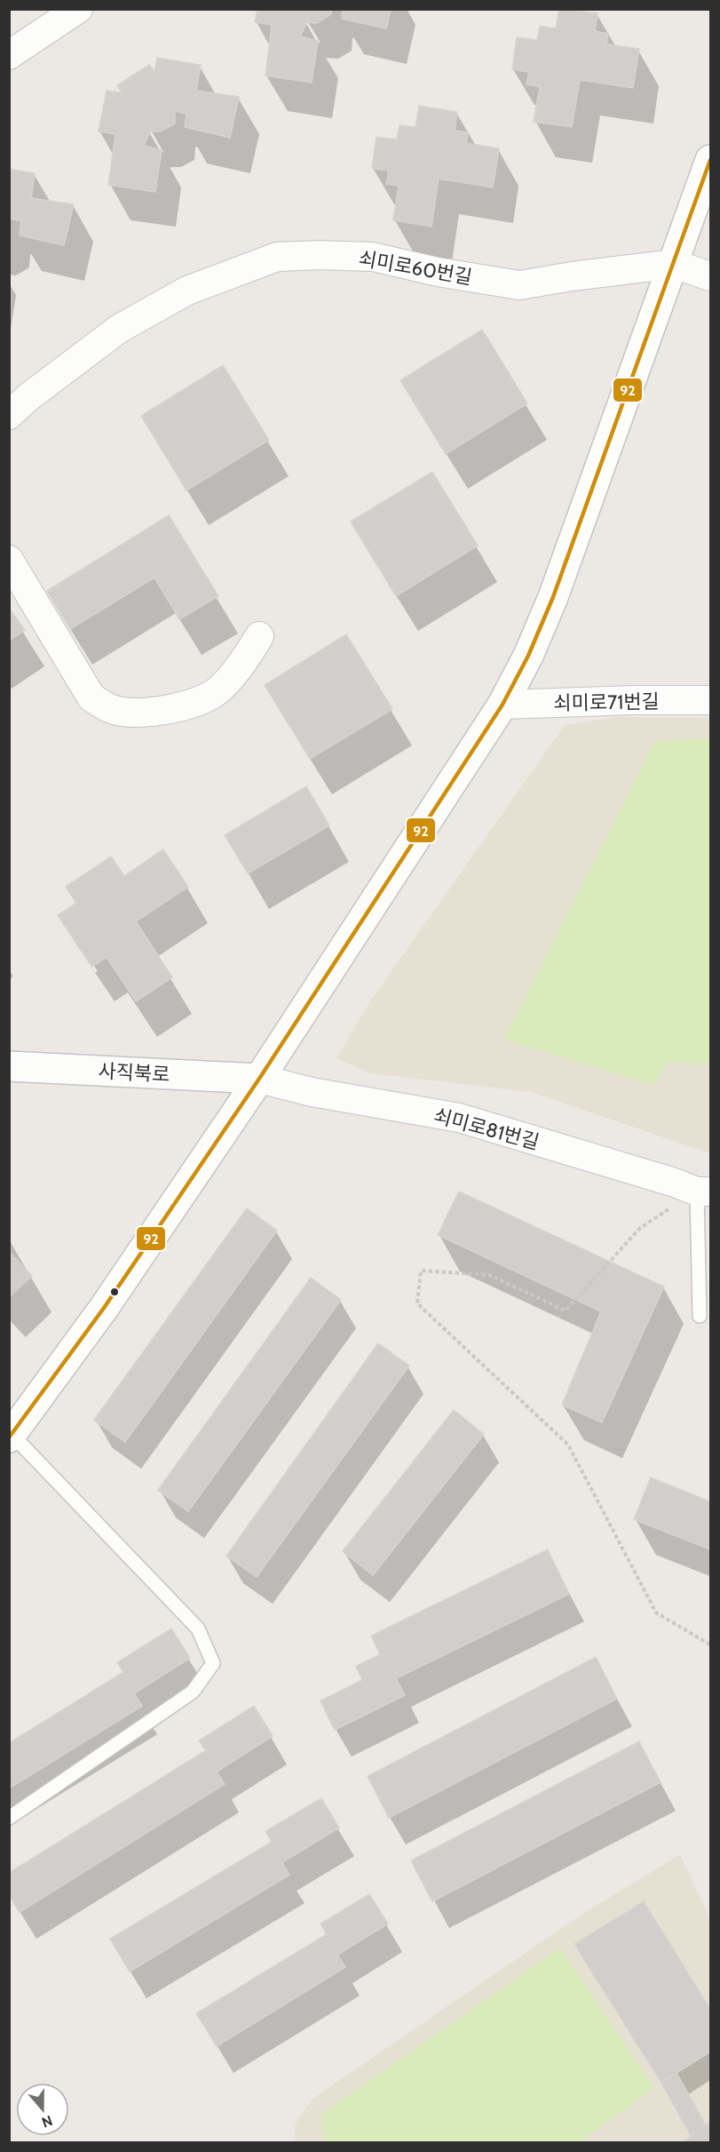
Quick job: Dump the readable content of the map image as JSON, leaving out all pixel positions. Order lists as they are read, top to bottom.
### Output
{
  "streets": {
    "main road": ["사직북로"],
    "street": ["쇠미로60번길", "쇠미로71번길", "쇠미로81번길"]
  },
  "crossings": [
    ["사직북로", "쇠미로81번길"]
  ],
  "lines": ["transit line 92"],
  "north": "bottom"
}
